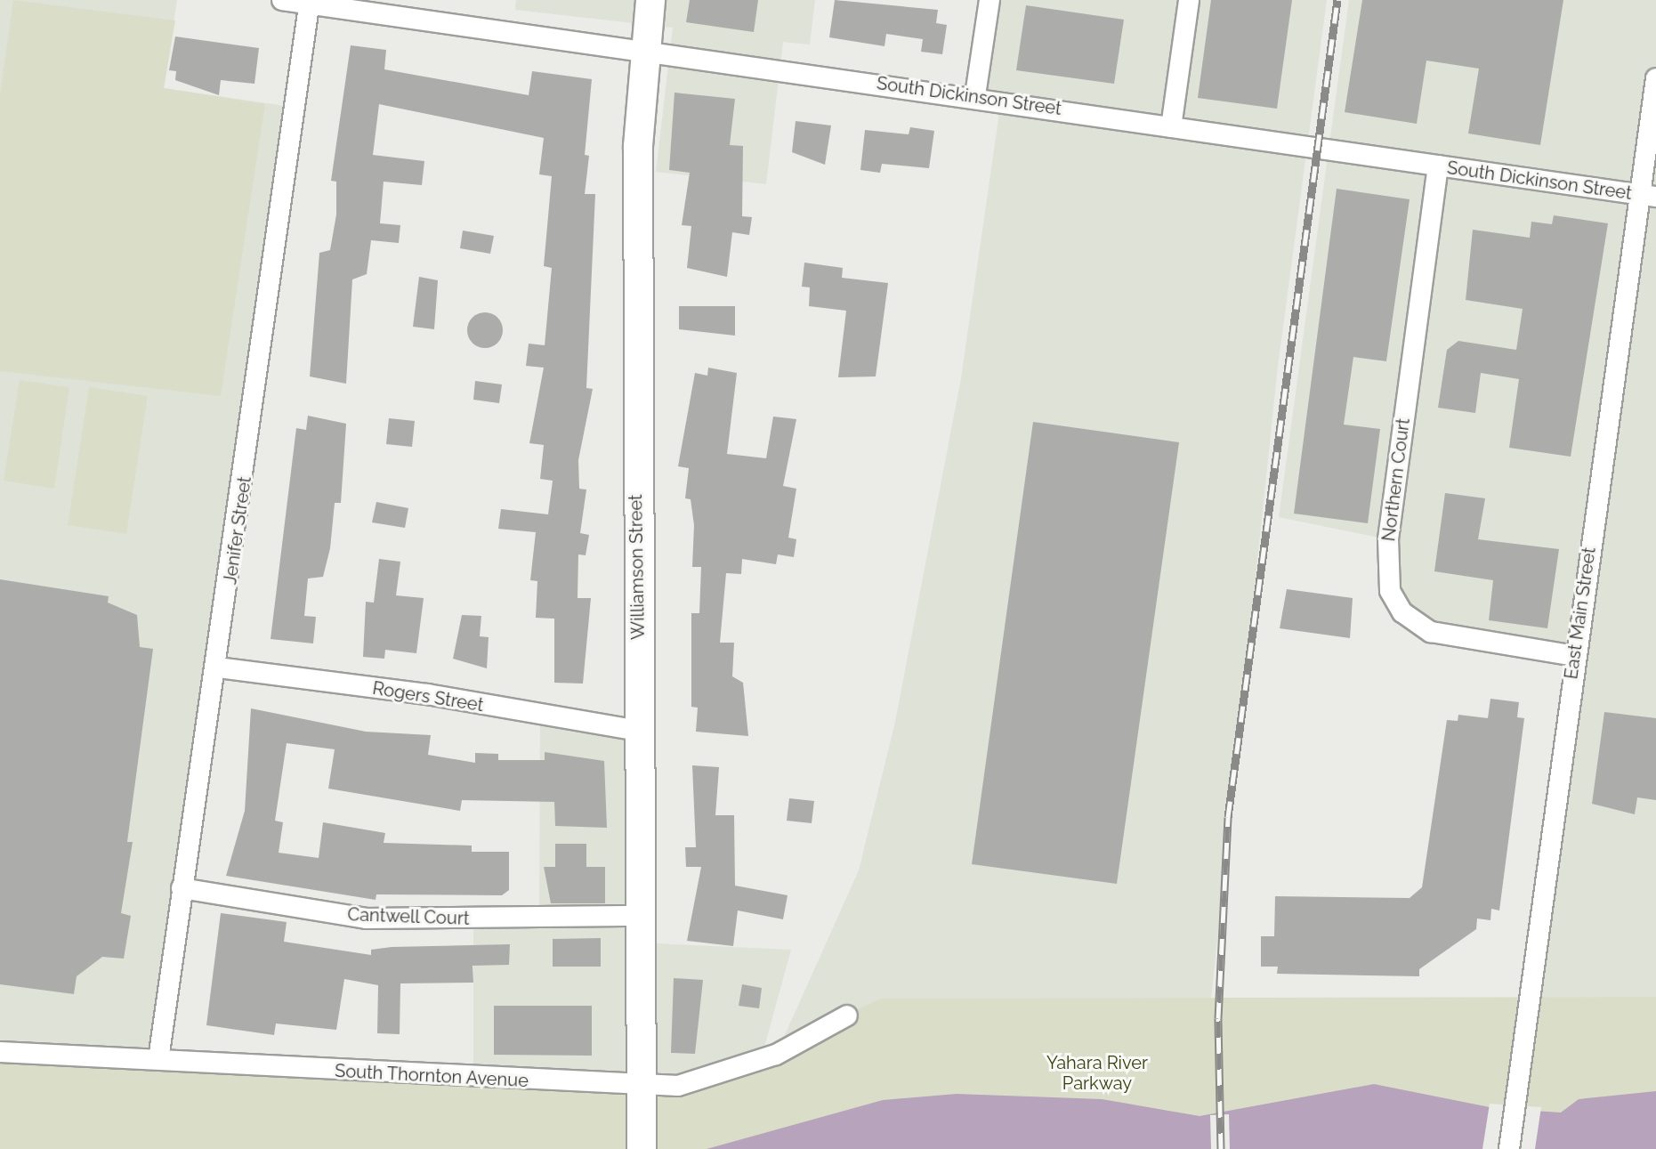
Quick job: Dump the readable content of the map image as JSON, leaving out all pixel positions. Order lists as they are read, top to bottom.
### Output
{
  "streets": {
    "street": [
      "South Dickinson Street",
      "Northern Court",
      "Jenifer Street",
      "Williamson Street",
      "East Main Street",
      "Rogers Street",
      "Cantwell Court",
      "South Thornton Avenue"
    ]
  },
  "crossings": [
    ["South Dickinson Street", "Northern Court"],
    ["South Dickinson Street", "Jenifer Street"],
    ["South Dickinson Street", "Williamson Street"],
    ["South Dickinson Street", "East Main Street"],
    ["Northern Court", "East Main Street"],
    ["Jenifer Street", "Rogers Street"],
    ["Jenifer Street", "Cantwell Court"],
    ["Jenifer Street", "South Thornton Avenue"],
    ["Williamson Street", "Rogers Street"],
    ["Williamson Street", "Cantwell Court"],
    ["Williamson Street", "South Thornton Avenue"]
  ],
  "parks": ["Yahara River Parkway"]
}
